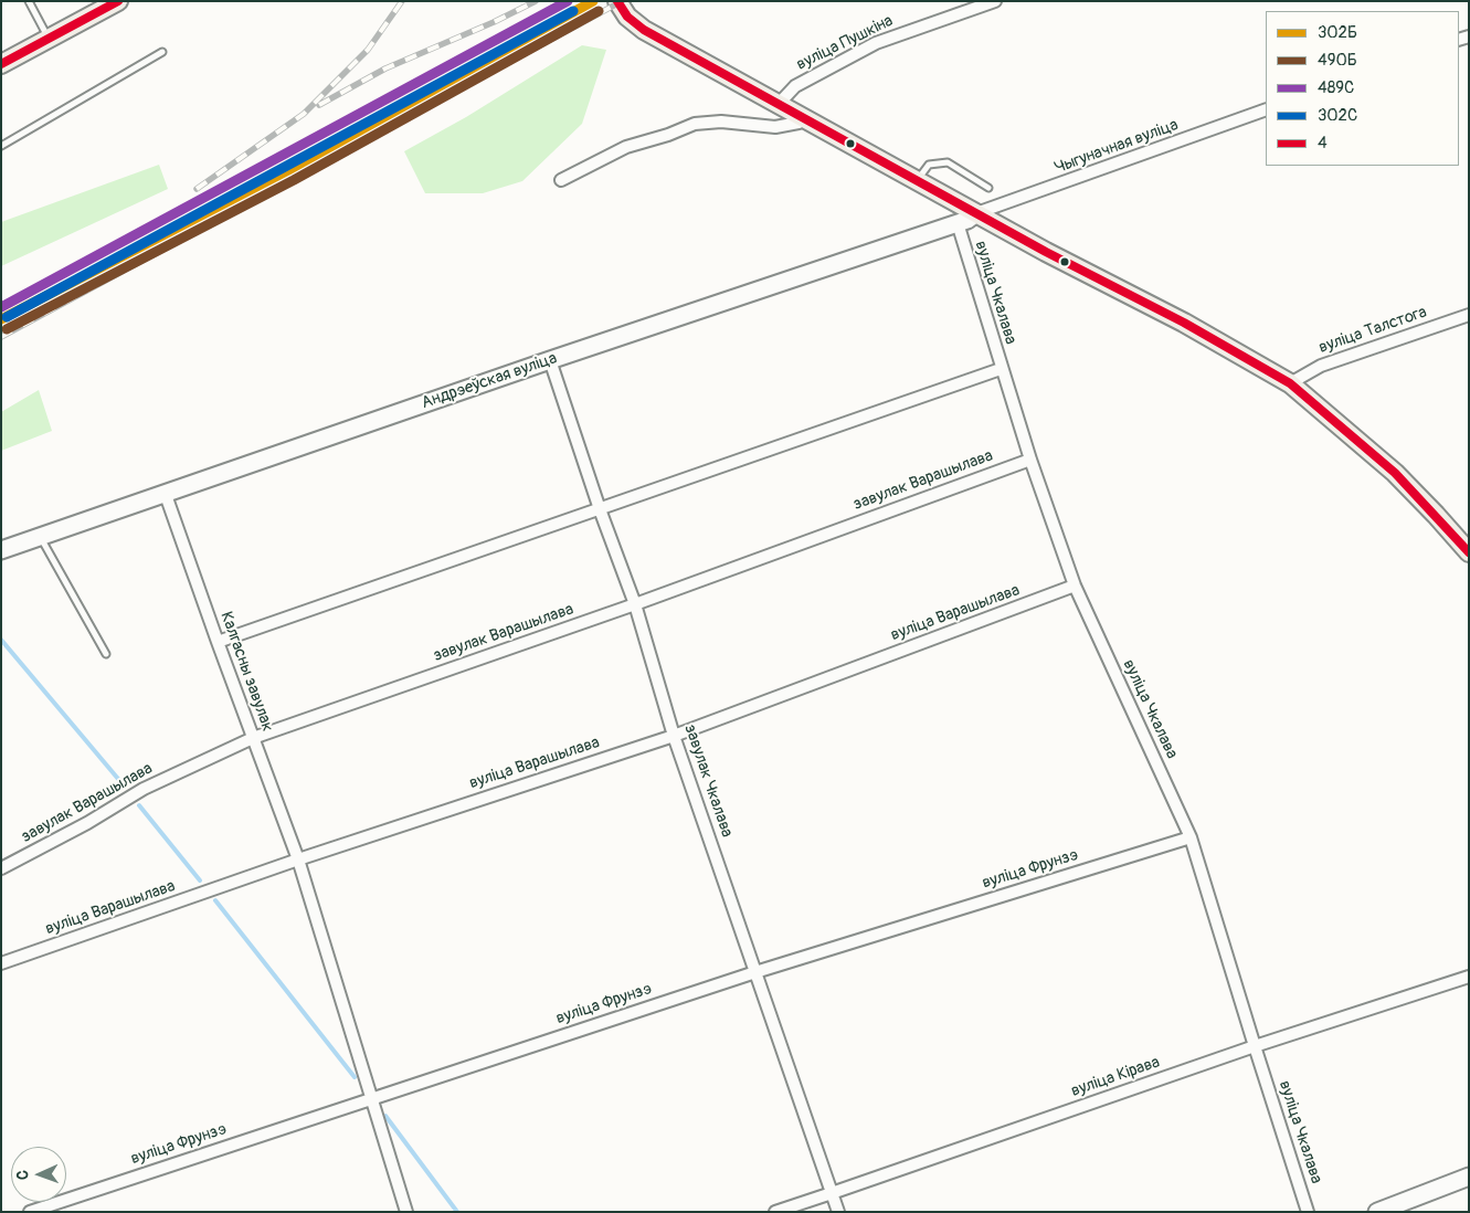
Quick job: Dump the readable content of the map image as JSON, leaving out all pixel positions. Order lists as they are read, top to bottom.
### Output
{
  "streets": {
    "main road": ["Андрэеўская вуліца"],
    "street": [
      "вуліца Пушкіна",
      "Чыгуначная вуліца",
      "вуліца Чкалава",
      "вуліца Талстога",
      "завулак Варашылава",
      "вуліца Варашылава",
      "Калгасны завулак",
      "завулак Чкалава",
      "вуліца Фрунзэ",
      "вуліца Кірава"
    ]
  },
  "crossings": [
    ["Чыгуначная вуліца", "Андрэеўская вуліца"],
    ["вуліца Чкалава", "Андрэеўская вуліца"],
    ["вуліца Чкалава", "завулак Варашылава"],
    ["вуліца Чкалава", "вуліца Варашылава"],
    ["вуліца Чкалава", "вуліца Фрунзэ"],
    ["вуліца Чкалава", "вуліца Кірава"],
    ["Андрэеўская вуліца", "Калгасны завулак"],
    ["Андрэеўская вуліца", "завулак Чкалава"],
    ["завулак Варашылава", "Калгасны завулак"],
    ["завулак Варашылава", "завулак Чкалава"],
    ["вуліца Варашылава", "Калгасны завулак"],
    ["вуліца Варашылава", "завулак Чкалава"],
    ["Калгасны завулак", "вуліца Фрунзэ"],
    ["завулак Чкалава", "вуліца Фрунзэ"],
    ["завулак Чкалава", "вуліца Кірава"]
  ],
  "lines": [
    "transit line 302Б",
    "transit line 489С",
    "transit line 4",
    "transit line 490Б",
    "transit line 302С"
  ],
  "legend": [
    "302Б",
    "490Б",
    "489С",
    "302С",
    "4"
  ],
  "north": "left"
}
